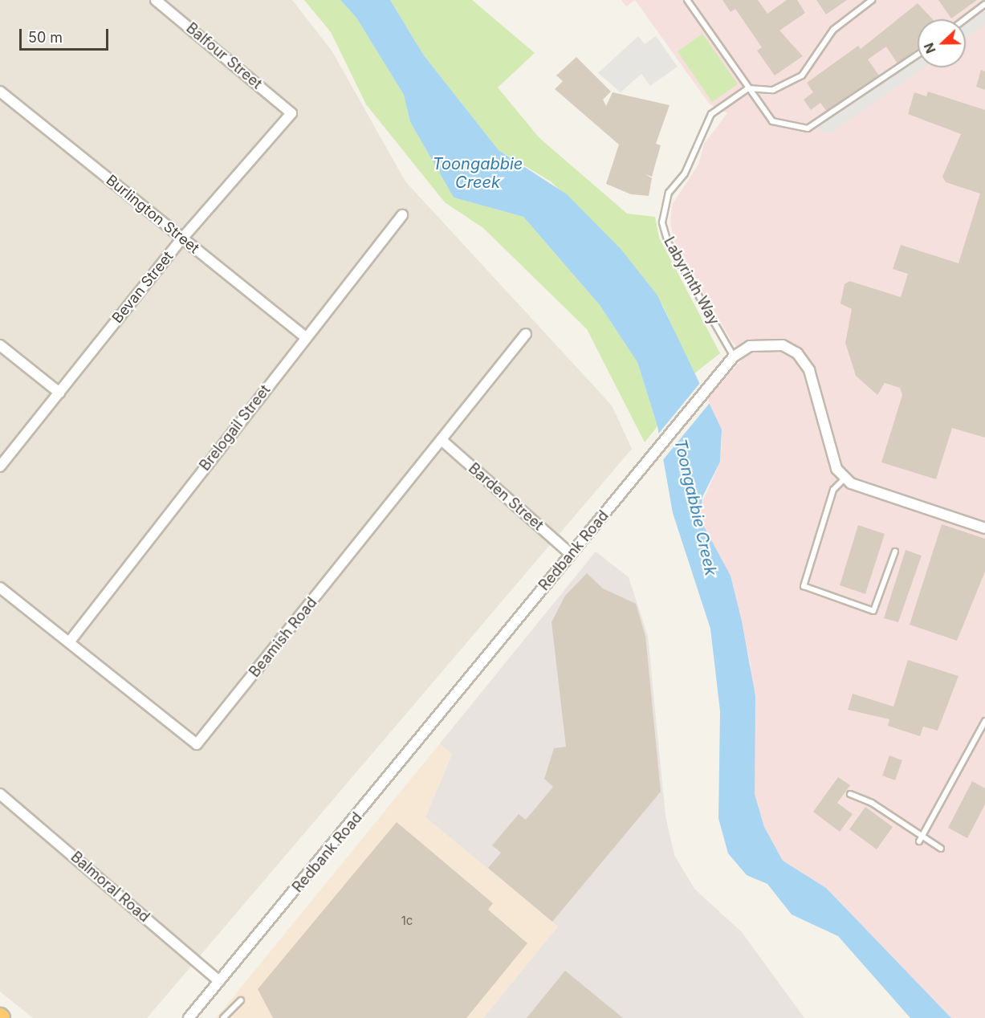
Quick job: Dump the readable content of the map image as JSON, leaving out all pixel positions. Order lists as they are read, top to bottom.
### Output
{
  "streets": {
    "street": [
      "Balfour Street",
      "Burlington Street",
      "Bevan Street",
      "Brelogail Street",
      "Barden Street",
      "Redbank Road",
      "Beamish Road",
      "Balmoral Road"
    ],
    "lane": ["Labyrinth Way"]
  },
  "crossings": [
    ["Balfour Street", "Bevan Street"],
    ["Burlington Street", "Bevan Street"],
    ["Burlington Street", "Brelogail Street"],
    ["Labyrinth Way", "Redbank Road"],
    ["Brelogail Street", "Beamish Road"],
    ["Barden Street", "Redbank Road"],
    ["Barden Street", "Beamish Road"],
    ["Redbank Road", "Balmoral Road"]
  ],
  "water": ["Toongabbie Creek"],
  "house_numbers": ["1c"],
  "scale_bar": "50 m",
  "north": "left"
}
